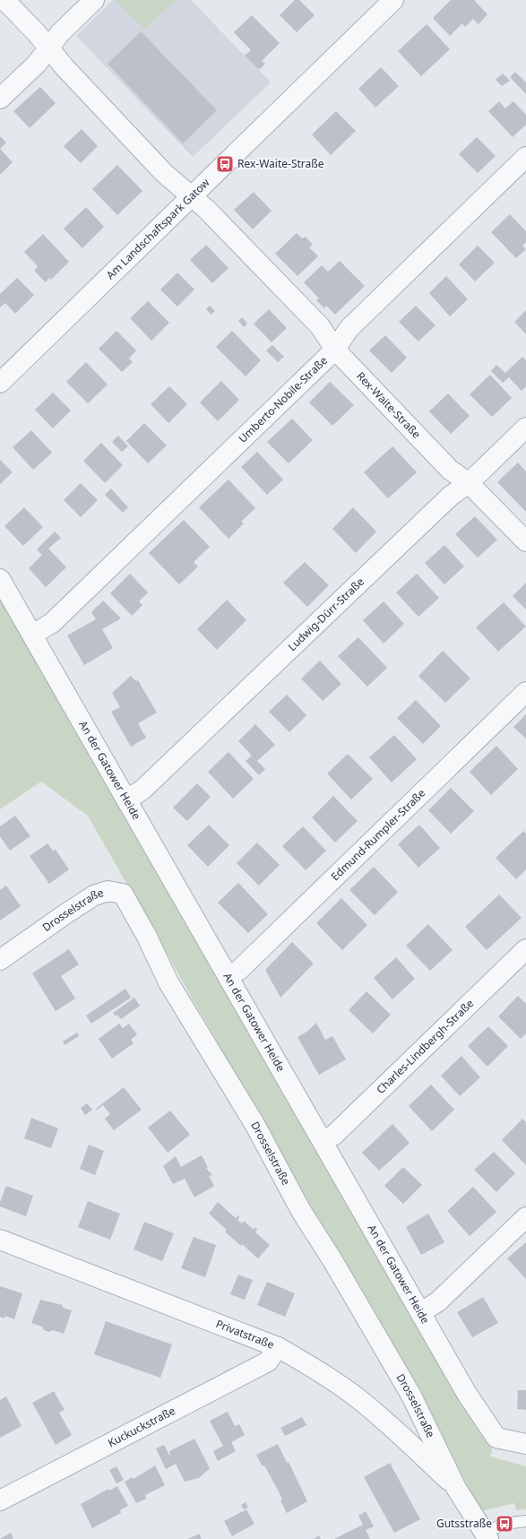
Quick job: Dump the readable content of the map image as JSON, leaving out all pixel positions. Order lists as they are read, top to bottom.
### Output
{
  "streets": {
    "street": [
      "Am Landschaftspark Gatow",
      "Umberto-Nobile-Straße",
      "Rex-Waite-Straße",
      "Ludwig-Dürr-Straße",
      "An der Gatower Heide",
      "Edmund-Rumpler-Straße",
      "Drosselstraße",
      "Charles-Lindbergh-Straße",
      "Privatstraße",
      "Kuckuckstraße"
    ]
  },
  "crossings": [
    ["Am Landschaftspark Gatow", "Rex-Waite-Straße"],
    ["Umberto-Nobile-Straße", "Rex-Waite-Straße"],
    ["Umberto-Nobile-Straße", "An der Gatower Heide"],
    ["Rex-Waite-Straße", "Ludwig-Dürr-Straße"],
    ["Ludwig-Dürr-Straße", "An der Gatower Heide"],
    ["An der Gatower Heide", "Edmund-Rumpler-Straße"],
    ["An der Gatower Heide", "Charles-Lindbergh-Straße"],
    ["Drosselstraße", "Privatstraße"],
    ["Privatstraße", "Kuckuckstraße"]
  ],
  "places": {
    "bus stop": ["Rex-Waite-Straße", "Gutsstraße"]
  }
}
